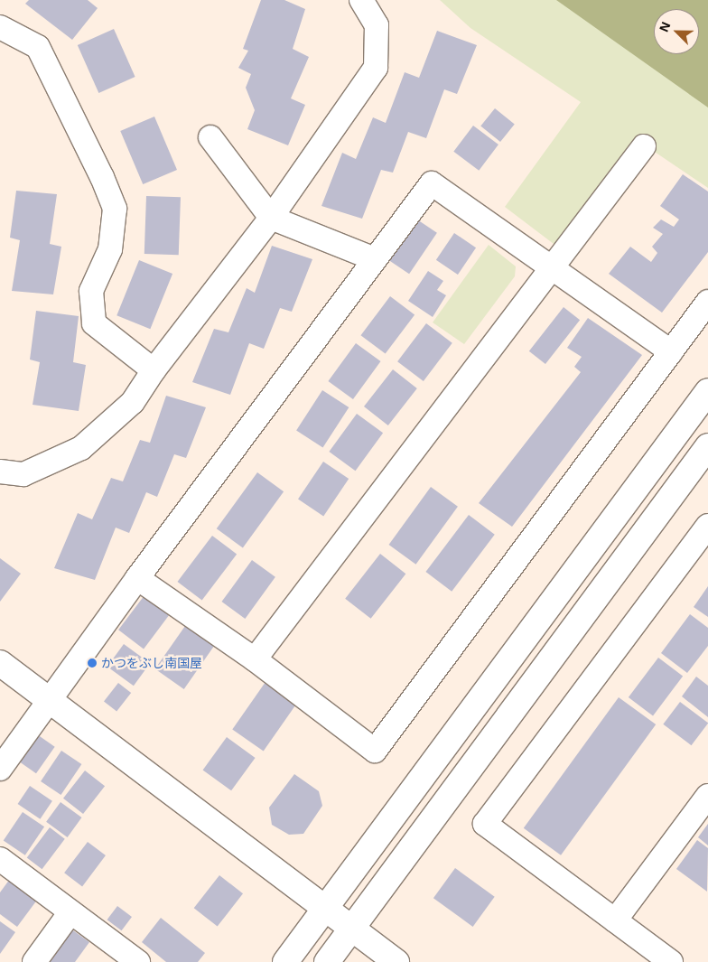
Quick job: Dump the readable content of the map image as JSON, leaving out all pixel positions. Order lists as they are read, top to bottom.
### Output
{
  "places": ["かつをぶし南国屋"],
  "north": "top left"
}
